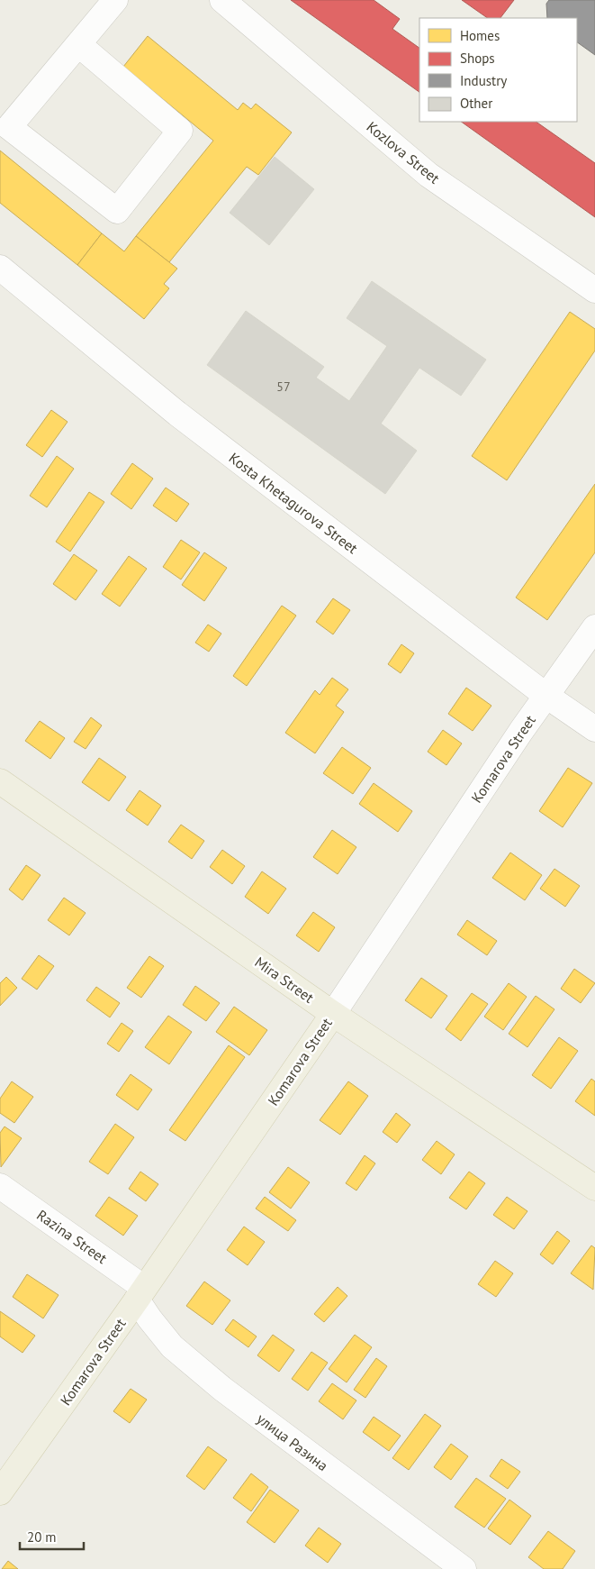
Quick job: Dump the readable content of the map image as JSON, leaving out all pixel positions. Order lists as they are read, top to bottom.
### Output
{
  "streets": {
    "main road": ["Komarova Street", "Mira Street"],
    "street": [
      "Kozlova Street",
      "Kosta Khetagurova Street",
      "Razina Street",
      "улица Разина"
    ]
  },
  "crossings": [
    ["Kosta Khetagurova Street", "Komarova Street"],
    ["Komarova Street", "Mira Street"],
    ["Komarova Street", "Razina Street"],
    ["Komarova Street", "улица Разина"],
    ["Razina Street", "улица Разина"]
  ],
  "house_numbers": ["57"],
  "legend": [
    "Homes",
    "Shops",
    "Industry",
    "Other"
  ],
  "scale_bar": "20 m"
}
